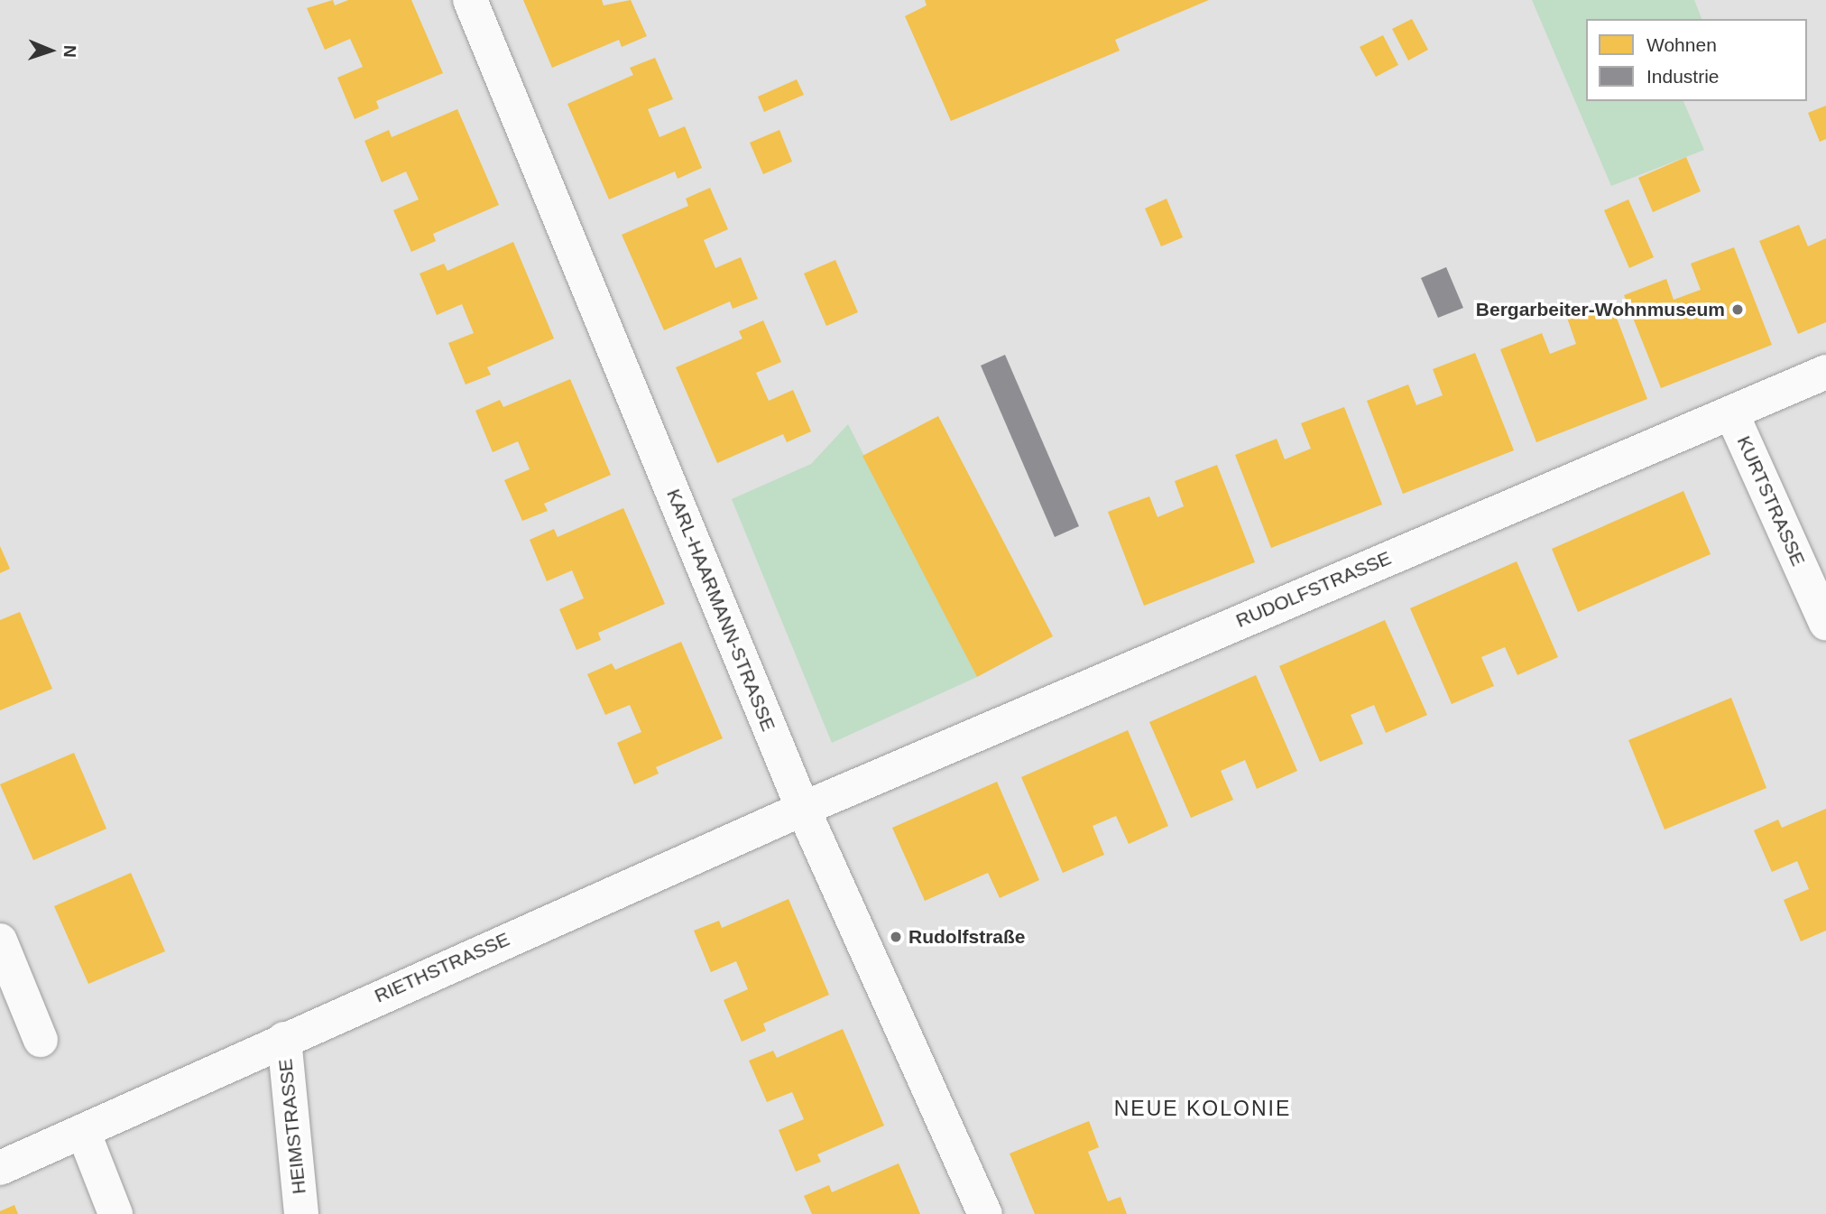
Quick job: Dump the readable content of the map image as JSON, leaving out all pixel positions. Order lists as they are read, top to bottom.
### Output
{
  "streets": {
    "street": [
      "KURTSTRASSE",
      "RUDOLFSTRASSE",
      "KARL-HAARMANN-STRASSE",
      "RIETHSTRASSE",
      "HEIMSTRASSE"
    ]
  },
  "crossings": [
    ["KURTSTRASSE", "RUDOLFSTRASSE"],
    ["RUDOLFSTRASSE", "KARL-HAARMANN-STRASSE"],
    ["RUDOLFSTRASSE", "RIETHSTRASSE"],
    ["KARL-HAARMANN-STRASSE", "RIETHSTRASSE"],
    ["RIETHSTRASSE", "HEIMSTRASSE"]
  ],
  "districts": ["NEUE KOLONIE"],
  "places": ["Bergarbeiter-Wohnmuseum", "Rudolfstraße"],
  "legend": ["Wohnen", "Industrie"],
  "north": "right"
}
